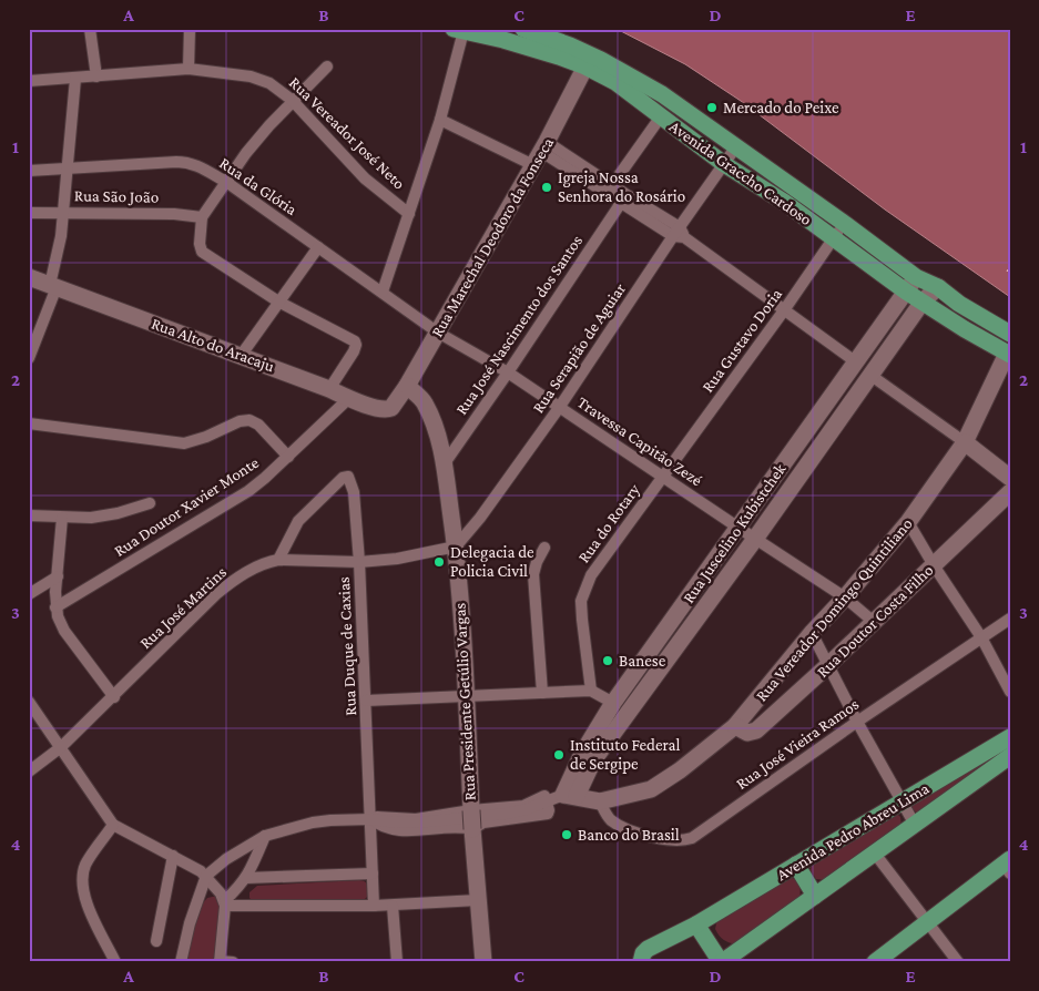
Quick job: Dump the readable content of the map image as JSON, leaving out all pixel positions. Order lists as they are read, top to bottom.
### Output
{
  "streets": {
    "main road": ["Avenida Graccho Cardoso", "Avenida Pedro Abreu Lima"],
    "street": [
      "Rua Vereador José Neto",
      "Rua da Glória",
      "Rua São João",
      "Rua Marechal Deodoro da Fonseca",
      "Rua José Nascimento dos Santos",
      "Rua Gustavo Doria",
      "Rua Alto do Aracaju",
      "Rua Serapião de Aguiar",
      "Travessa Capitão Zezé",
      "Rua Doutor Xavier Monte",
      "Rua do Rotary",
      "Rua Juscelino Kubistchek",
      "Rua José Martins",
      "Rua Vereador Domingo Quintiliano",
      "Rua Doutor Costa Filho",
      "Rua Duque de Caxias",
      "Rua Presidente Getúlio Vargas",
      "Rua José Vieira Ramos"
    ]
  },
  "crossings": [
    ["Avenida Graccho Cardoso", "Rua Marechal Deodoro da Fonseca"],
    ["Avenida Graccho Cardoso", "Rua Gustavo Doria"],
    ["Avenida Graccho Cardoso", "Rua Serapião de Aguiar"],
    ["Avenida Graccho Cardoso", "Rua Juscelino Kubistchek"],
    ["Avenida Graccho Cardoso", "Rua Vereador Domingo Quintiliano"],
    ["Rua da Glória", "Rua Marechal Deodoro da Fonseca"],
    ["Rua da Glória", "Travessa Capitão Zezé"],
    ["Rua Marechal Deodoro da Fonseca", "Rua Alto do Aracaju"],
    ["Rua Marechal Deodoro da Fonseca", "Travessa Capitão Zezé"],
    ["Rua Marechal Deodoro da Fonseca", "Rua Presidente Getúlio Vargas"],
    ["Rua José Nascimento dos Santos", "Travessa Capitão Zezé"],
    ["Rua José Nascimento dos Santos", "Rua Presidente Getúlio Vargas"],
    ["Rua Gustavo Doria", "Travessa Capitão Zezé"],
    ["Rua Gustavo Doria", "Rua do Rotary"],
    ["Rua Alto do Aracaju", "Rua Doutor Xavier Monte"],
    ["Rua Serapião de Aguiar", "Travessa Capitão Zezé"],
    ["Rua Serapião de Aguiar", "Rua José Martins"],
    ["Rua Serapião de Aguiar", "Rua Presidente Getúlio Vargas"],
    ["Travessa Capitão Zezé", "Rua do Rotary"],
    ["Travessa Capitão Zezé", "Rua Juscelino Kubistchek"],
    ["Rua José Martins", "Rua Duque de Caxias"],
    ["Rua José Martins", "Rua Presidente Getúlio Vargas"],
    ["Rua Vereador Domingo Quintiliano", "Rua Doutor Costa Filho"],
    ["Rua Vereador Domingo Quintiliano", "Rua José Vieira Ramos"]
  ],
  "places": [
    "Mercado do Peixe",
    "Igreja Nossa Senhora do Rosário",
    "Delegacia de Policia Civil",
    "Banese",
    "Instituto Federal de Sergipe",
    "Banco do Brasil"
  ],
  "grid": {
    "columns": [
      "A",
      "B",
      "C",
      "D",
      "E"
    ],
    "rows": [
      "1",
      "2",
      "3",
      "4"
    ]
  }
}
